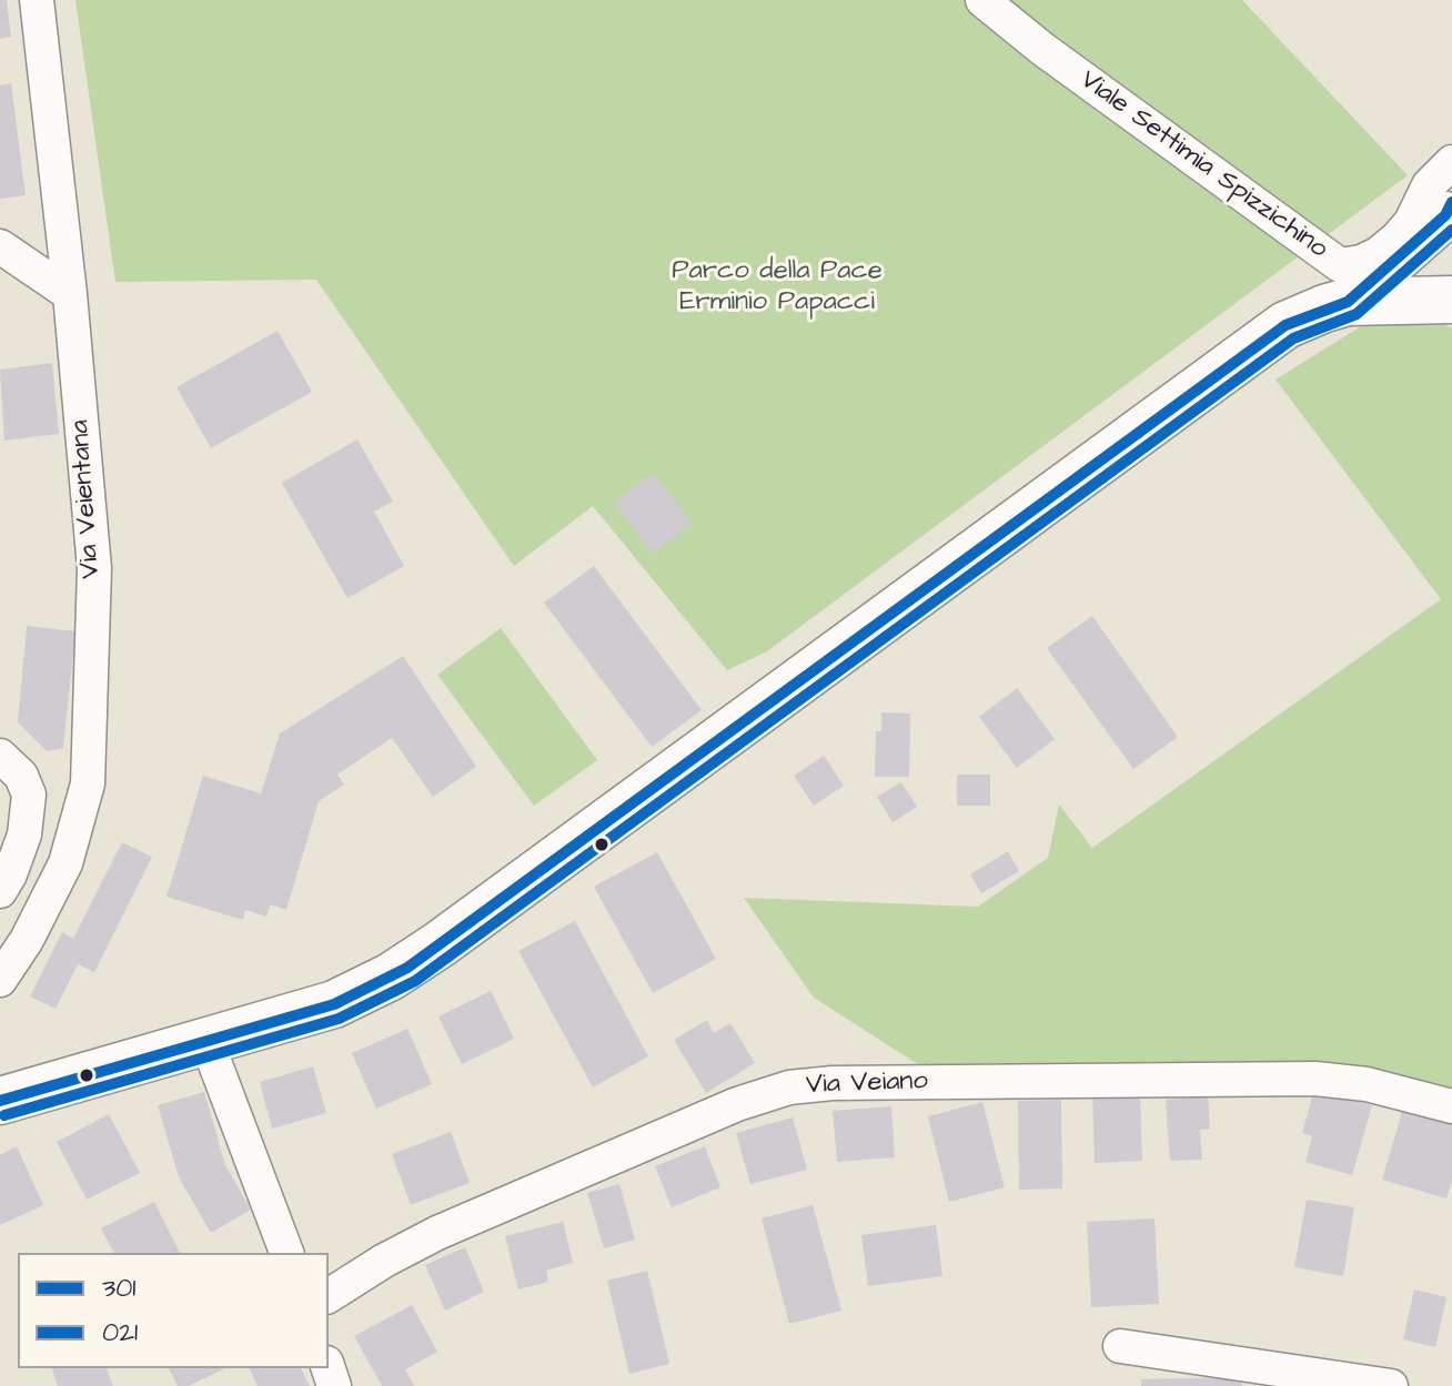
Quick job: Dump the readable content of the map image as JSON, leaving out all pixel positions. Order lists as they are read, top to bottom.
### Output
{
  "streets": {
    "street": ["Viale Settimia Spizzichino", "Via Veientana", "Via Veiano"]
  },
  "parks": ["Parco della Pace Erminio Papacci"],
  "lines": ["transit line 301", "transit line 021"],
  "legend": ["301", "021"]
}
